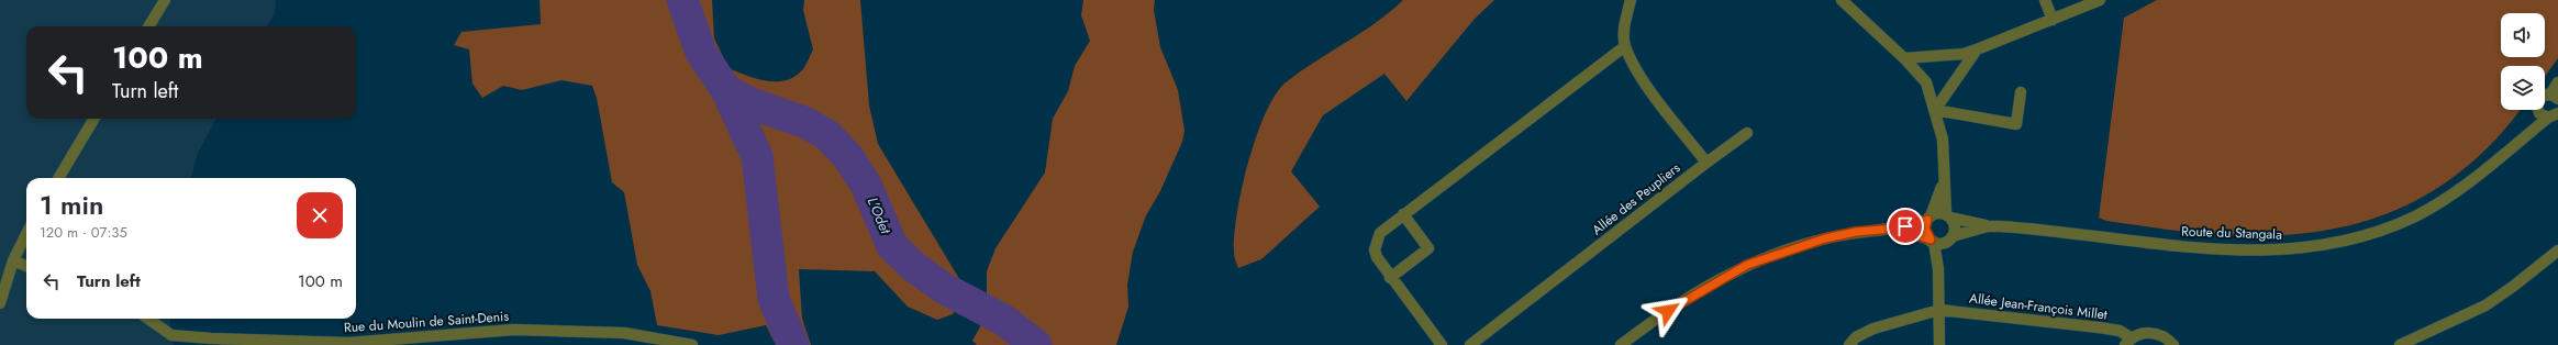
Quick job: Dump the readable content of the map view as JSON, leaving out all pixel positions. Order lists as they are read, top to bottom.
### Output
{
  "streets": {
    "street": [
      "Allée des Peupliers",
      "Route du Stangala",
      "Allée Jean-François Millet",
      "Rue du Moulin de Saint-Denis"
    ]
  },
  "water": ["L'Odet"],
  "page": {
    "turn": ["100 m", "Turn left"],
    "heading": ["1 min", "120 m · 07:35"],
    "list": [
      {
        "name": "Turn left",
        "value": "100 m"
      }
    ]
  }
}
